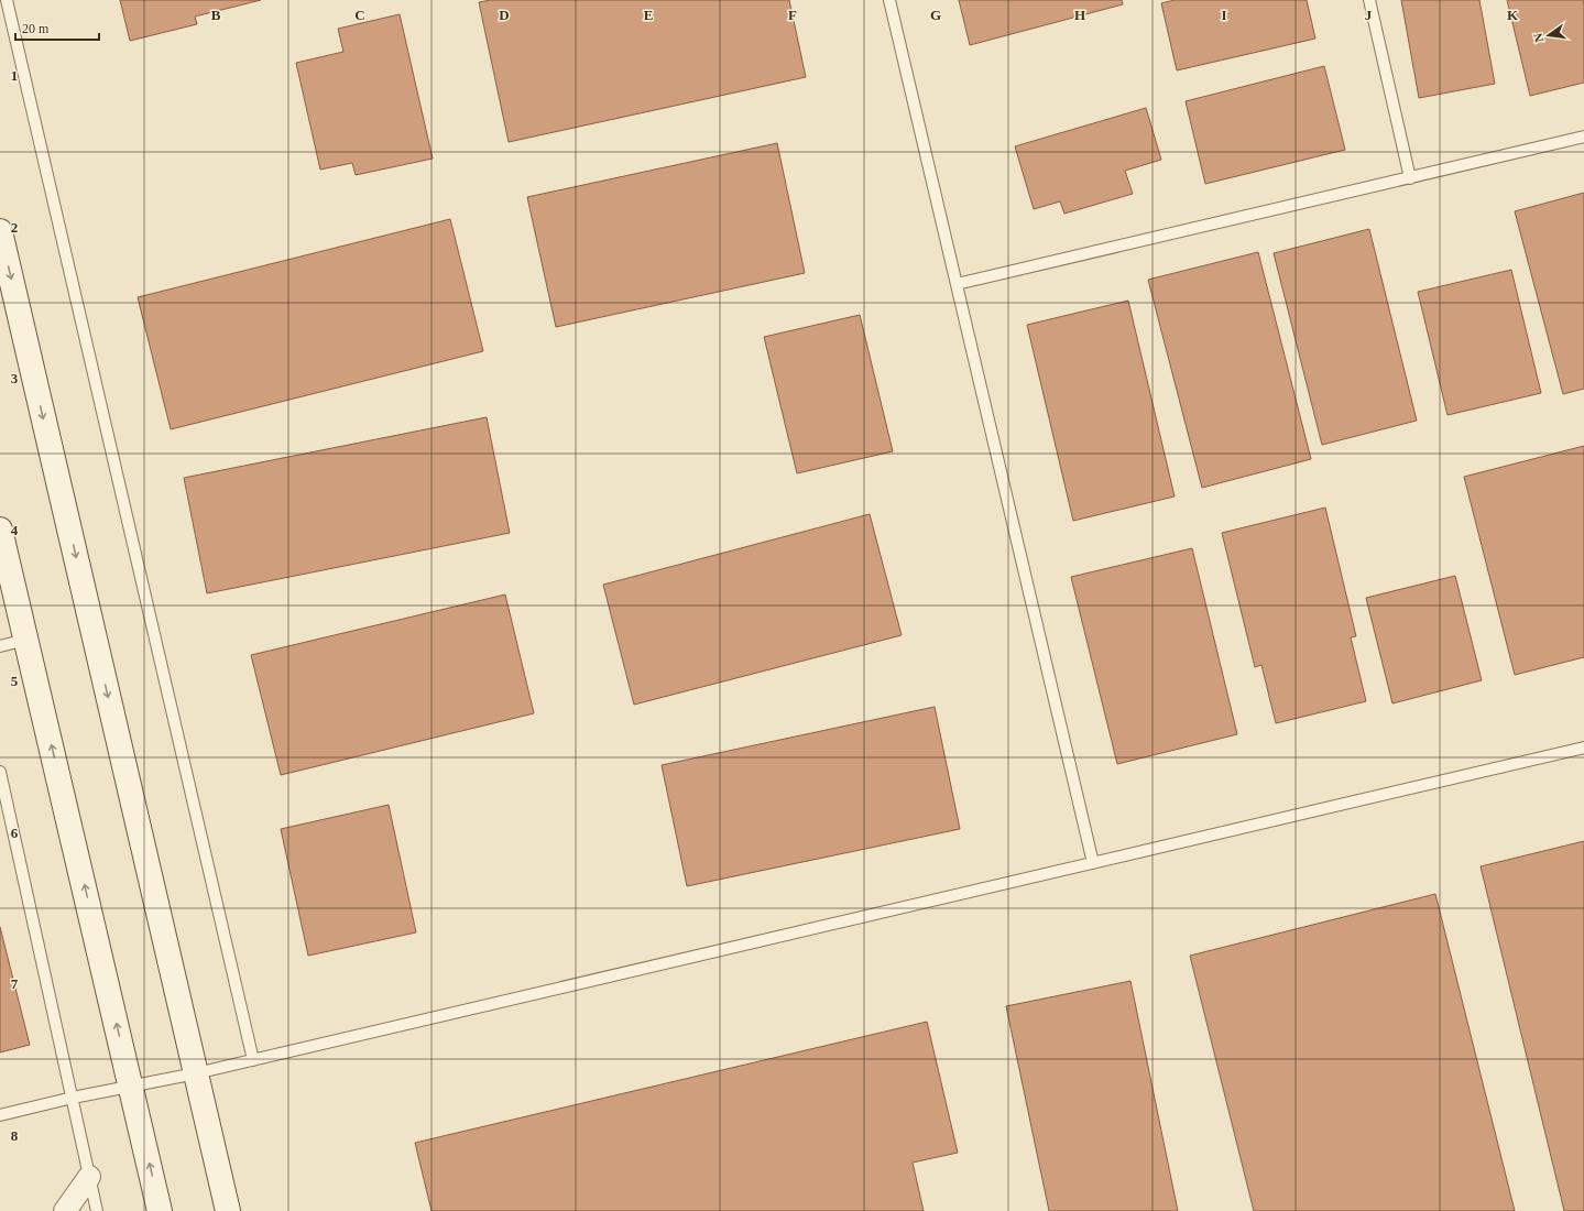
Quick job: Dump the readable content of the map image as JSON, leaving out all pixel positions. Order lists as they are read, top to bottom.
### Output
{
  "scale_bar": "20 m",
  "north": "left",
  "grid": {
    "columns": [
      "B",
      "C",
      "D",
      "E",
      "F",
      "G",
      "H",
      "I",
      "J",
      "K"
    ],
    "rows": [
      "1",
      "2",
      "3",
      "4",
      "5",
      "6",
      "7",
      "8"
    ]
  }
}
